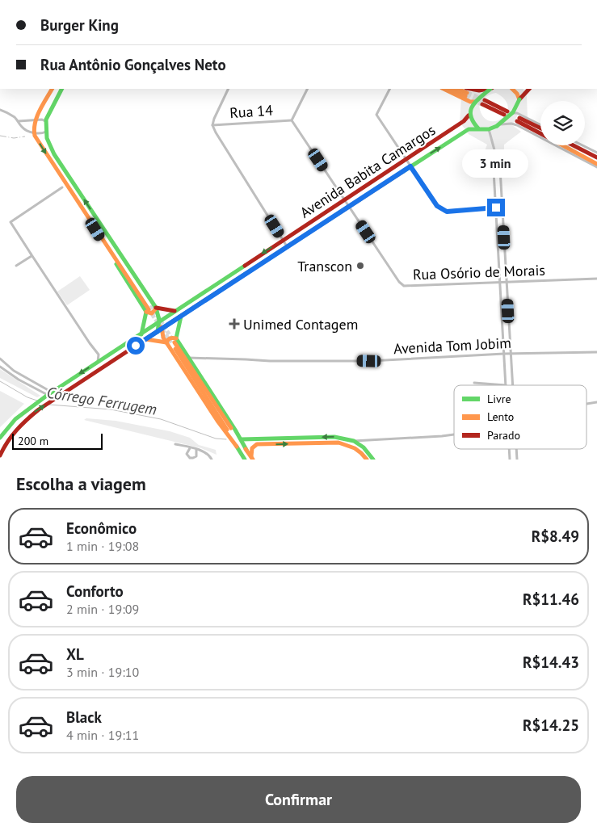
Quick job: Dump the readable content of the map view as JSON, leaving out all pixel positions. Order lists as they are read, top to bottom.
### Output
{
  "streets": {
    "main road": ["Avenida Babita Camargos"],
    "street": ["Rua 14", "Rua Osório de Morais", "Avenida Tom Jobim"]
  },
  "crossings": [
    ["Rua 14", "Rua Osório de Morais"],
    ["Avenida Babita Camargos", "Rua Osório de Morais"]
  ],
  "water": ["Córrego Ferrugem"],
  "places": {
    "other": ["Transcon"],
    "health": ["Unimed Contagem"]
  },
  "legend": ["Livre", "Lento", "Parado"],
  "scale_bar": "200 m",
  "page": {
    "banner": ["Burger King", "Rua Antônio Gonçalves Neto"],
    "bubble": "3 min",
    "scale": "200 m",
    "heading": "Escolha a viagem",
    "list": [
      {
        "name": "Econômico",
        "note": "1 min · 19:08",
        "value": "R$8.49"
      },
      {
        "name": "Conforto",
        "note": "2 min · 19:09",
        "value": "R$11.46"
      },
      {
        "name": "XL",
        "note": "3 min · 19:10",
        "value": "R$14.43"
      },
      {
        "name": "Black",
        "note": "4 min · 19:11",
        "value": "R$14.25"
      }
    ],
    "buttons": "Confirmar"
  }
}
